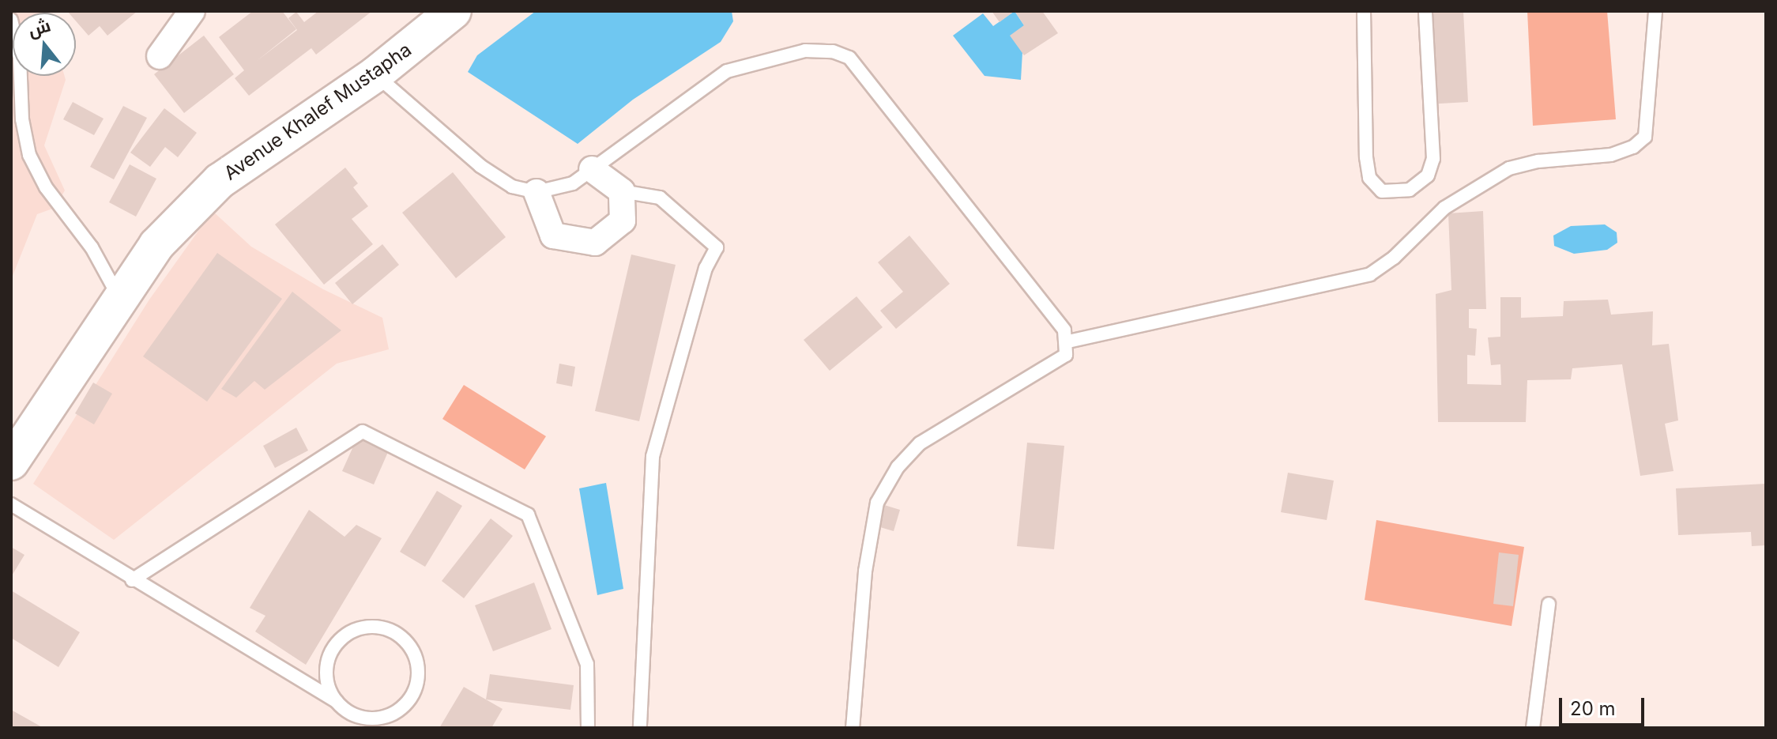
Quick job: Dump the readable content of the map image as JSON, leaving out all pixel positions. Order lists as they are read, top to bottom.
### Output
{
  "streets": {
    "main road": ["Avenue Khalef Mustapha"]
  },
  "scale_bar": "20 m",
  "north": "top"
}
